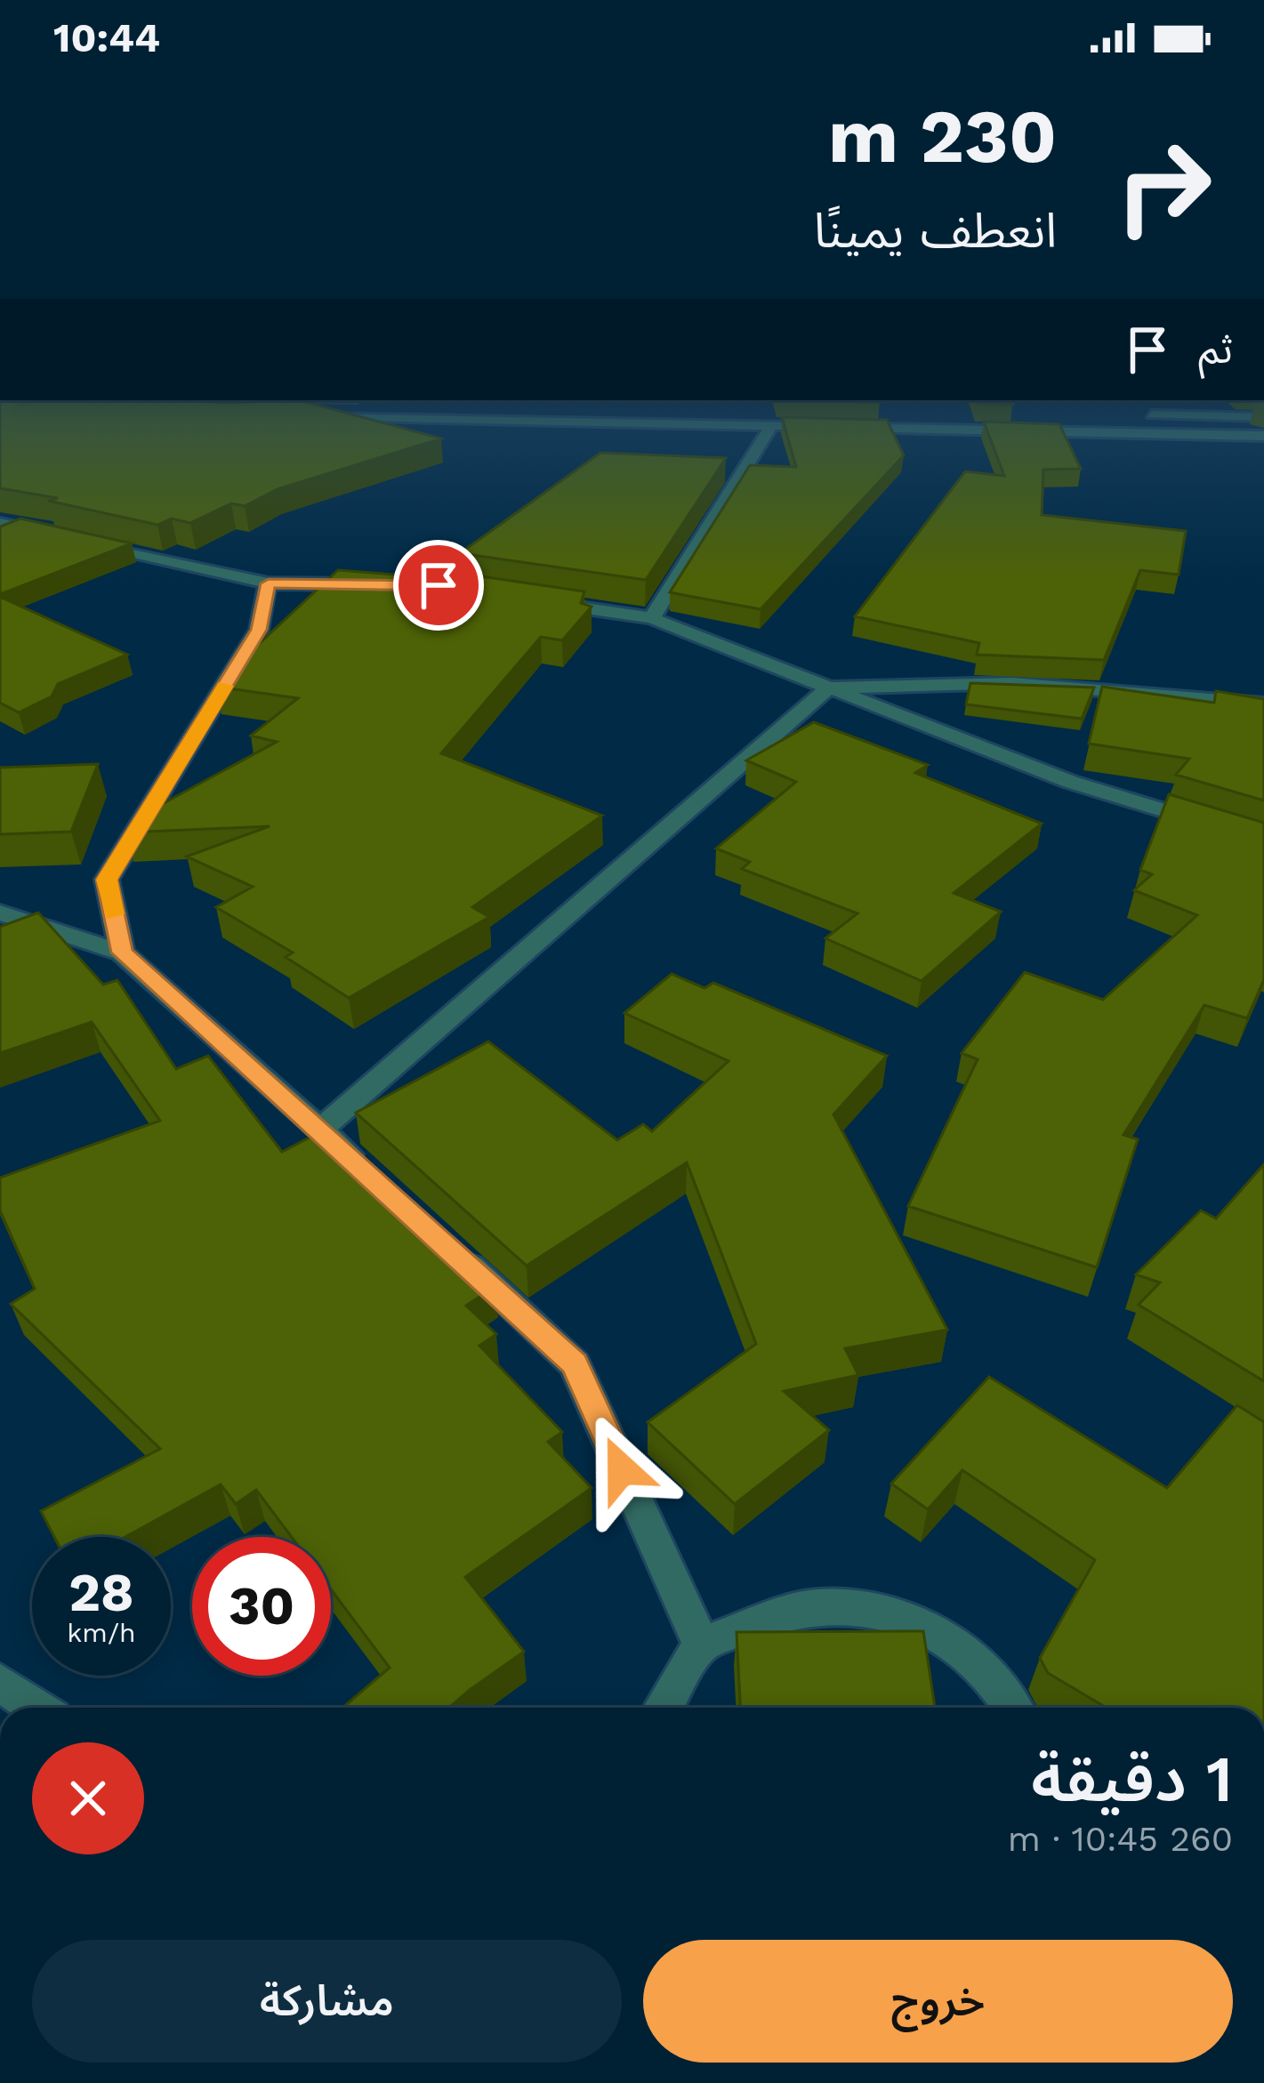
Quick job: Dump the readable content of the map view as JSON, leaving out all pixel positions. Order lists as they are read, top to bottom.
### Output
{
  "page": {
    "status": "10:44",
    "turn": ["230 m", "انعطف يمينًا"],
    "then": "ثم",
    "speed": "28 km/h",
    "limit": "30",
    "heading": ["1 دقيقة", "260 m · 10:45"],
    "buttons": ["خروج", "مشاركة"]
  }
}
